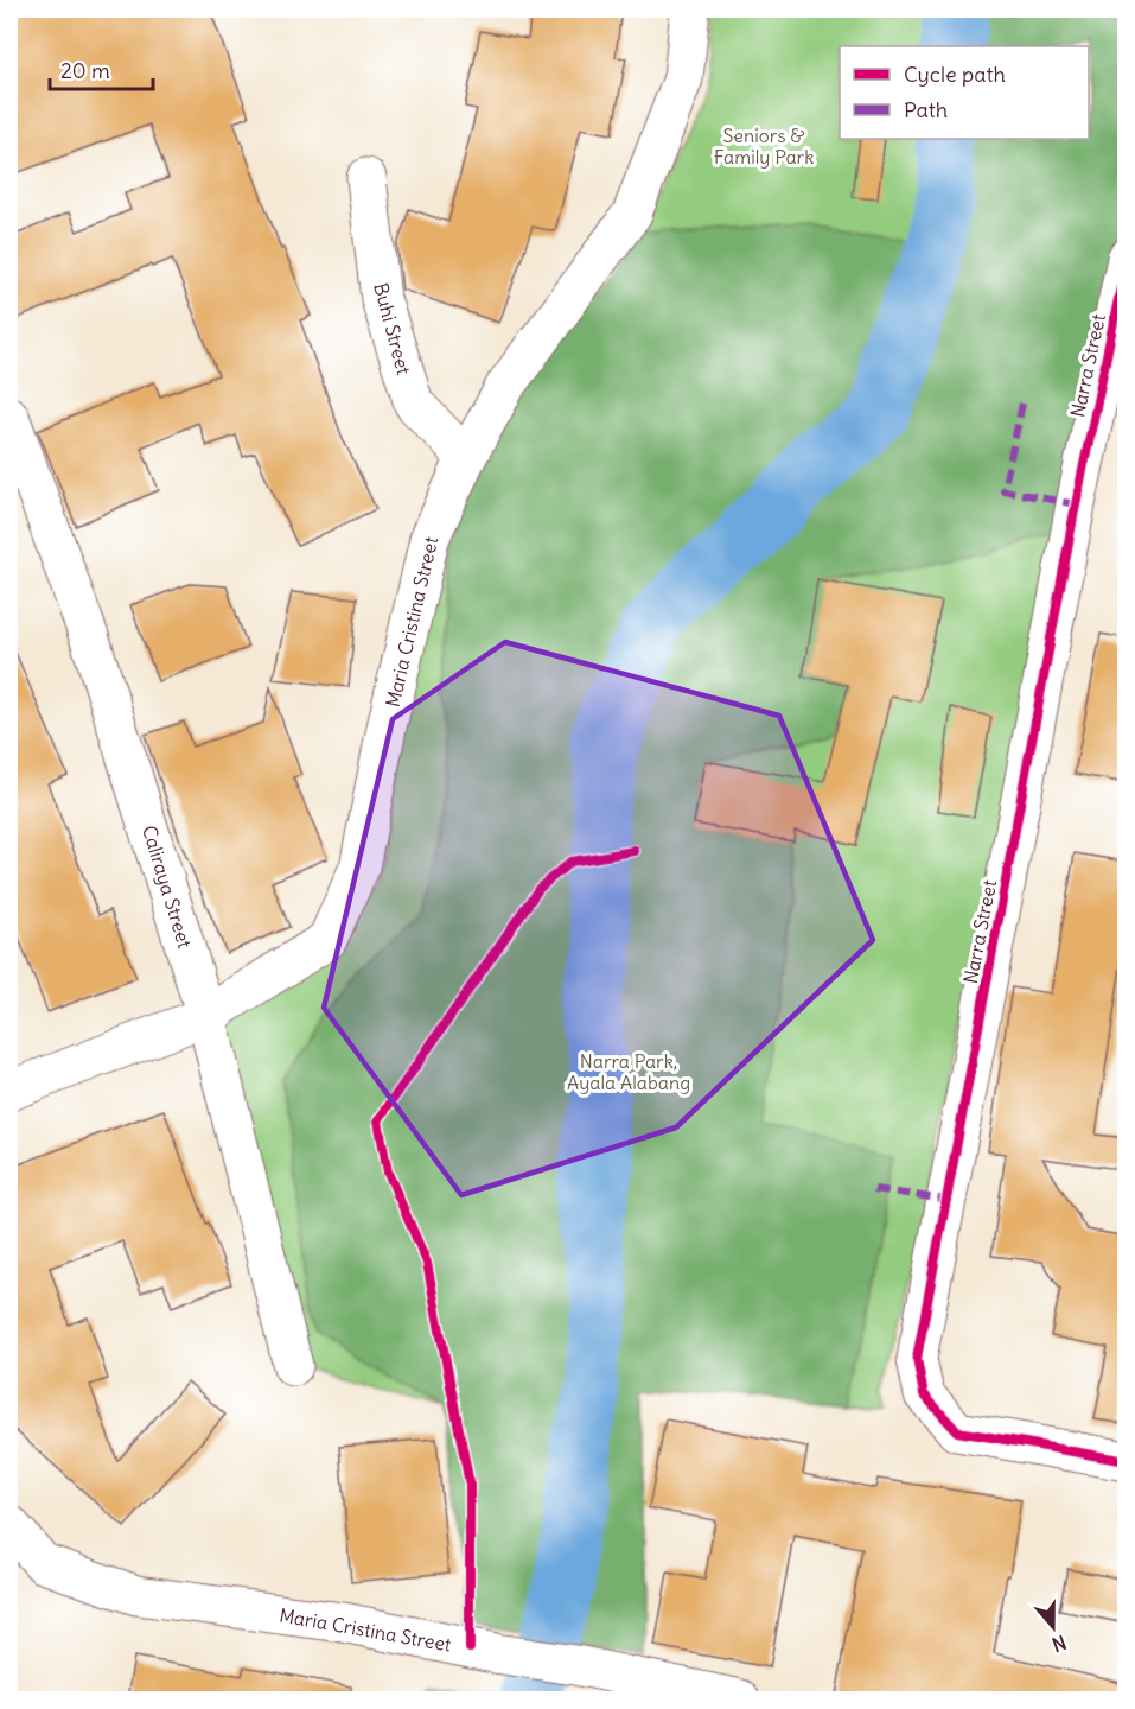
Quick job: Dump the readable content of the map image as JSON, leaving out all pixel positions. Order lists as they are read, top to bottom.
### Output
{
  "streets": {
    "street": [
      "Buhi Street",
      "Narra Street",
      "Maria Cristina Street",
      "Caliraya Street"
    ]
  },
  "crossings": [
    ["Buhi Street", "Maria Cristina Street"],
    ["Maria Cristina Street", "Caliraya Street"]
  ],
  "parks": ["Seniors & Family Park", "Narra Park, Ayala Alabang"],
  "legend": ["Cycle path", "Path"],
  "scale_bar": "20 m",
  "north": "bottom"
}
